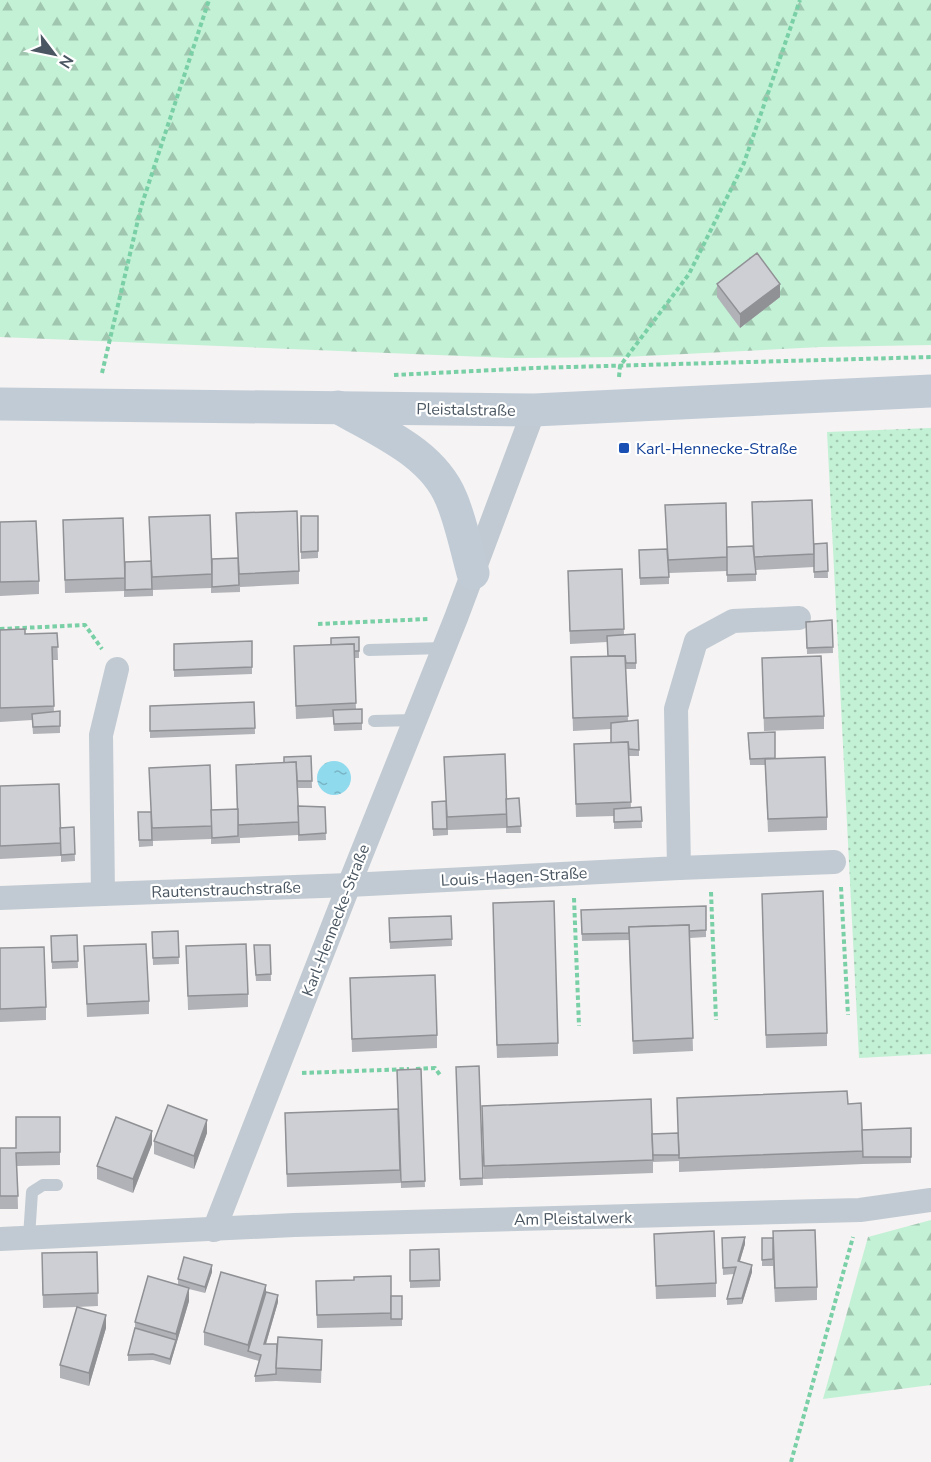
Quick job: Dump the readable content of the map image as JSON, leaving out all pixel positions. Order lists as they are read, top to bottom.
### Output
{
  "streets": {
    "main road": ["Pleistalstraße"],
    "street": [
      "Louis-Hagen-Straße",
      "Rautenstrauchstraße",
      "Karl-Hennecke-Straße",
      "Am Pleistalwerk"
    ]
  },
  "crossings": [
    ["Pleistalstraße", "Karl-Hennecke-Straße"],
    ["Louis-Hagen-Straße", "Rautenstrauchstraße"],
    ["Louis-Hagen-Straße", "Karl-Hennecke-Straße"],
    ["Rautenstrauchstraße", "Karl-Hennecke-Straße"],
    ["Karl-Hennecke-Straße", "Am Pleistalwerk"]
  ],
  "places": {
    "transit": ["Karl-Hennecke-Straße"]
  },
  "north": "bottom right"
}
